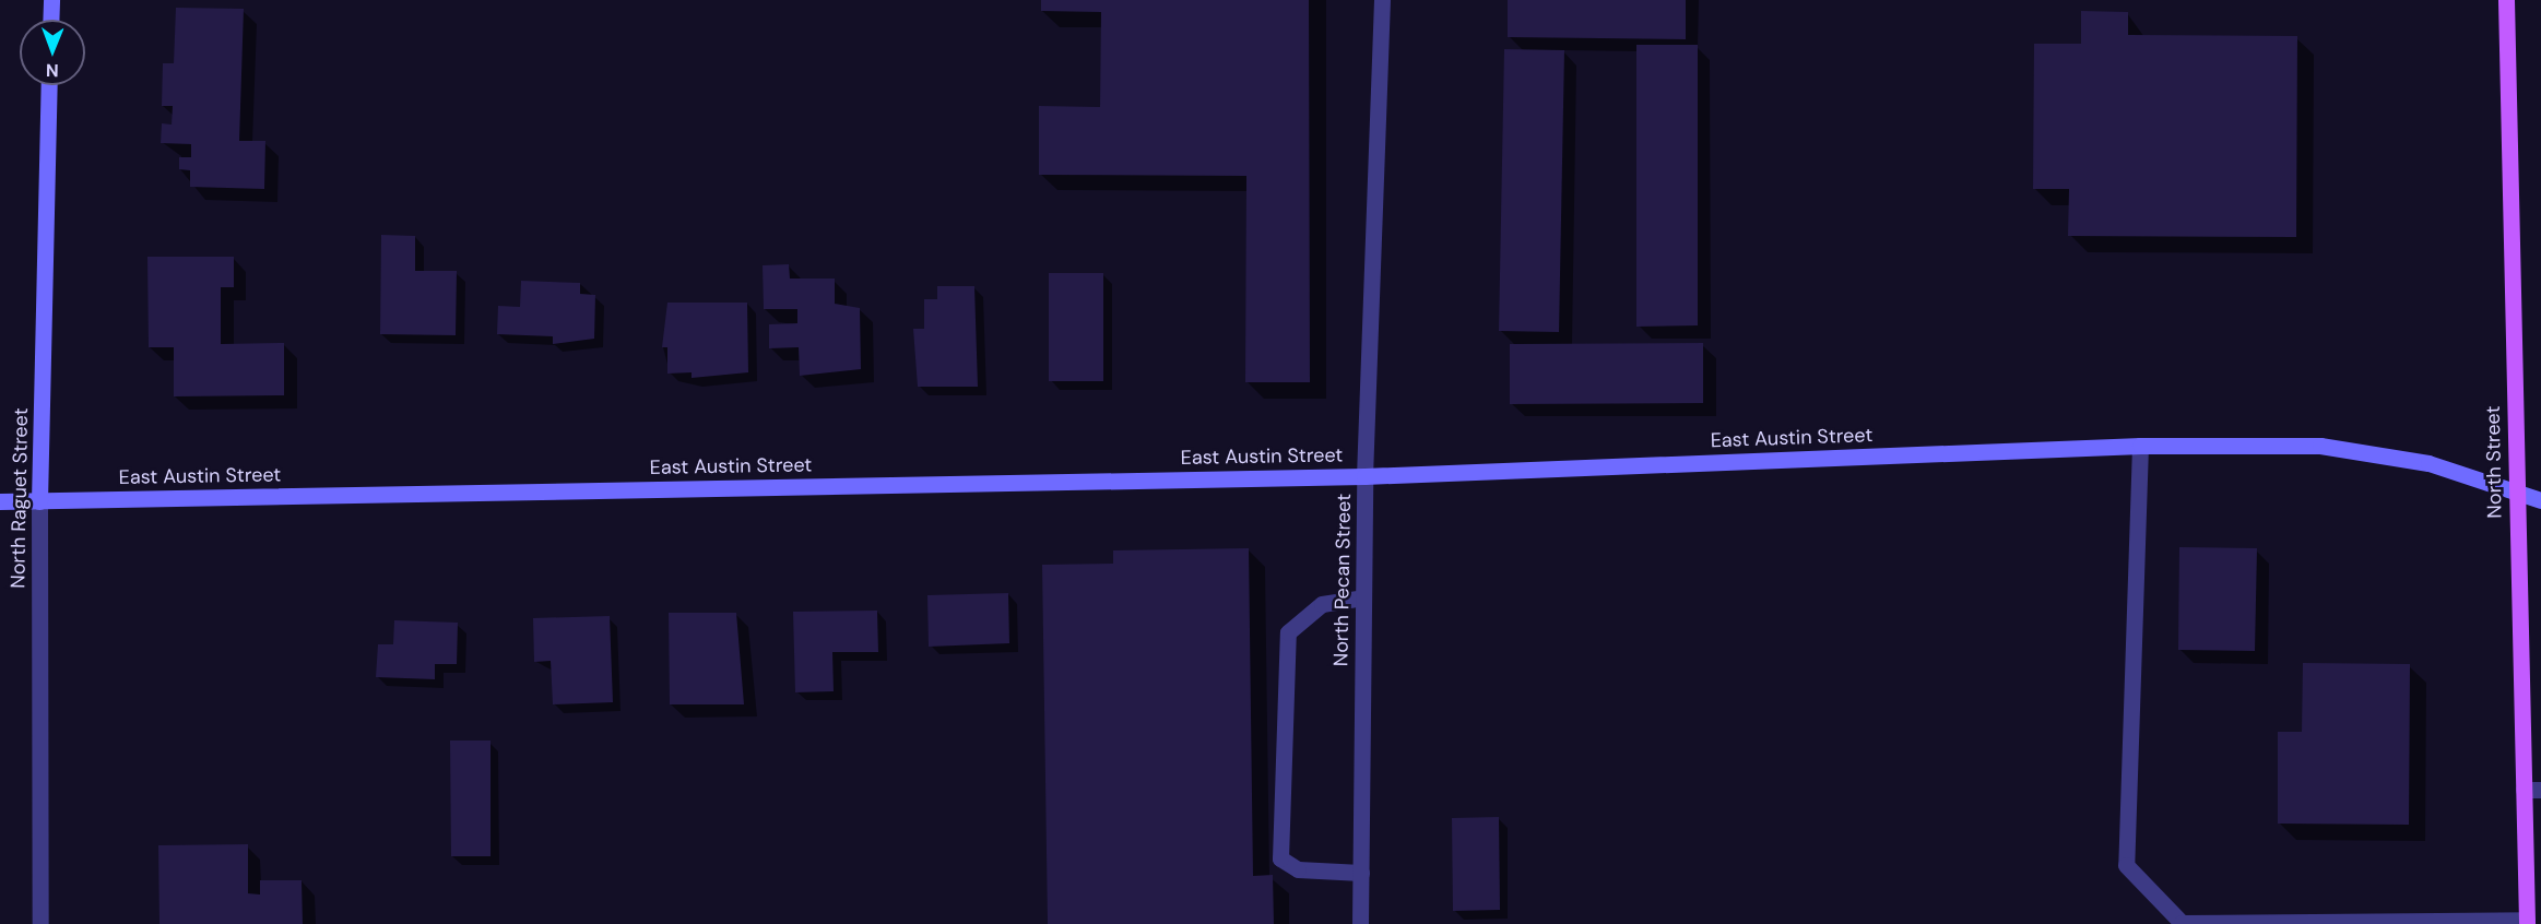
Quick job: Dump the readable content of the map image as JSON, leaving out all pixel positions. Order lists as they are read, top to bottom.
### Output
{
  "streets": {
    "main road": ["East Austin Street", "North Street", "North Raguet Street"],
    "street": ["North Pecan Street"]
  },
  "crossings": [
    ["East Austin Street", "North Street"],
    ["East Austin Street", "North Raguet Street"],
    ["East Austin Street", "North Pecan Street"]
  ],
  "north": "bottom"
}
